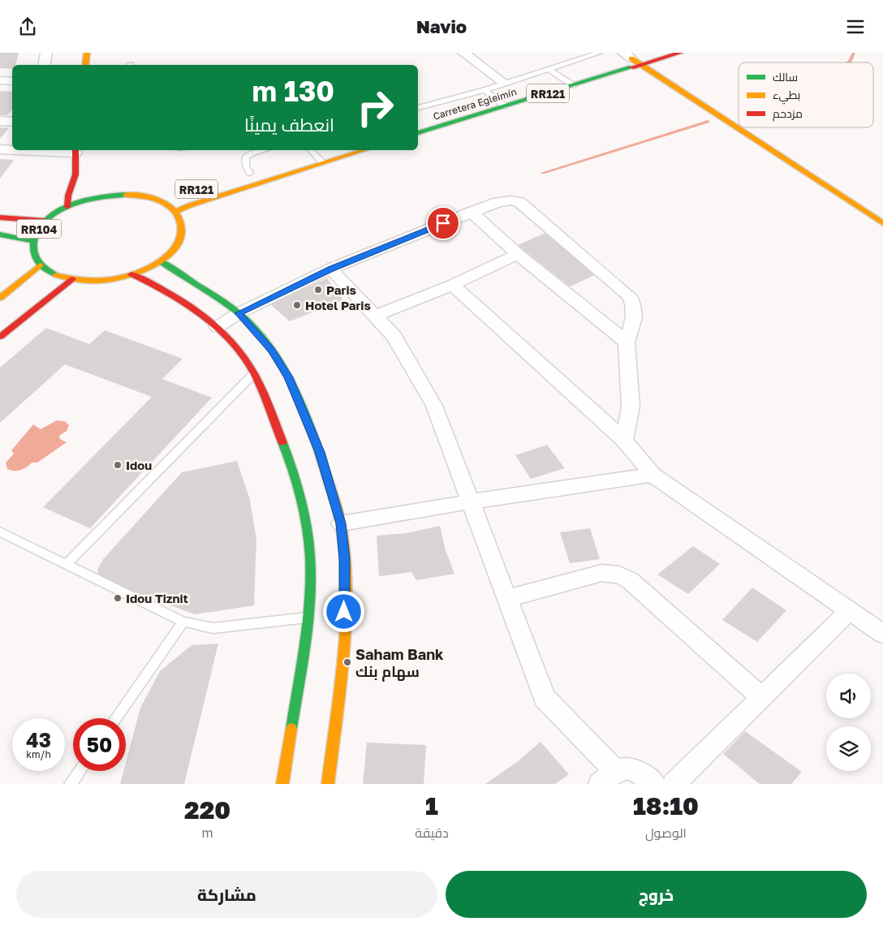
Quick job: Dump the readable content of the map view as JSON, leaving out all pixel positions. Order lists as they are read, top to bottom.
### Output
{
  "streets": {
    "main road": ["RR121", "Carretera Egleimín", "RR104"]
  },
  "crossings": [
    ["RR121", "RR104"]
  ],
  "places": [
    "Paris",
    "Hotel Paris",
    "Idou",
    "Idou Tiznit",
    "Saham Bank سهام بنك"
  ],
  "legend": ["سالك", "بطيء", "مزدحم"],
  "page": {
    "header": "Navio",
    "turn": ["130 m", "انعطف يمينًا"],
    "speed": "43 km/h",
    "limit": "50",
    "eta": [
      "18:10",
      "الوصول",
      "1",
      "دقيقة",
      "220",
      "m"
    ],
    "buttons": ["خروج", "مشاركة"]
  }
}
